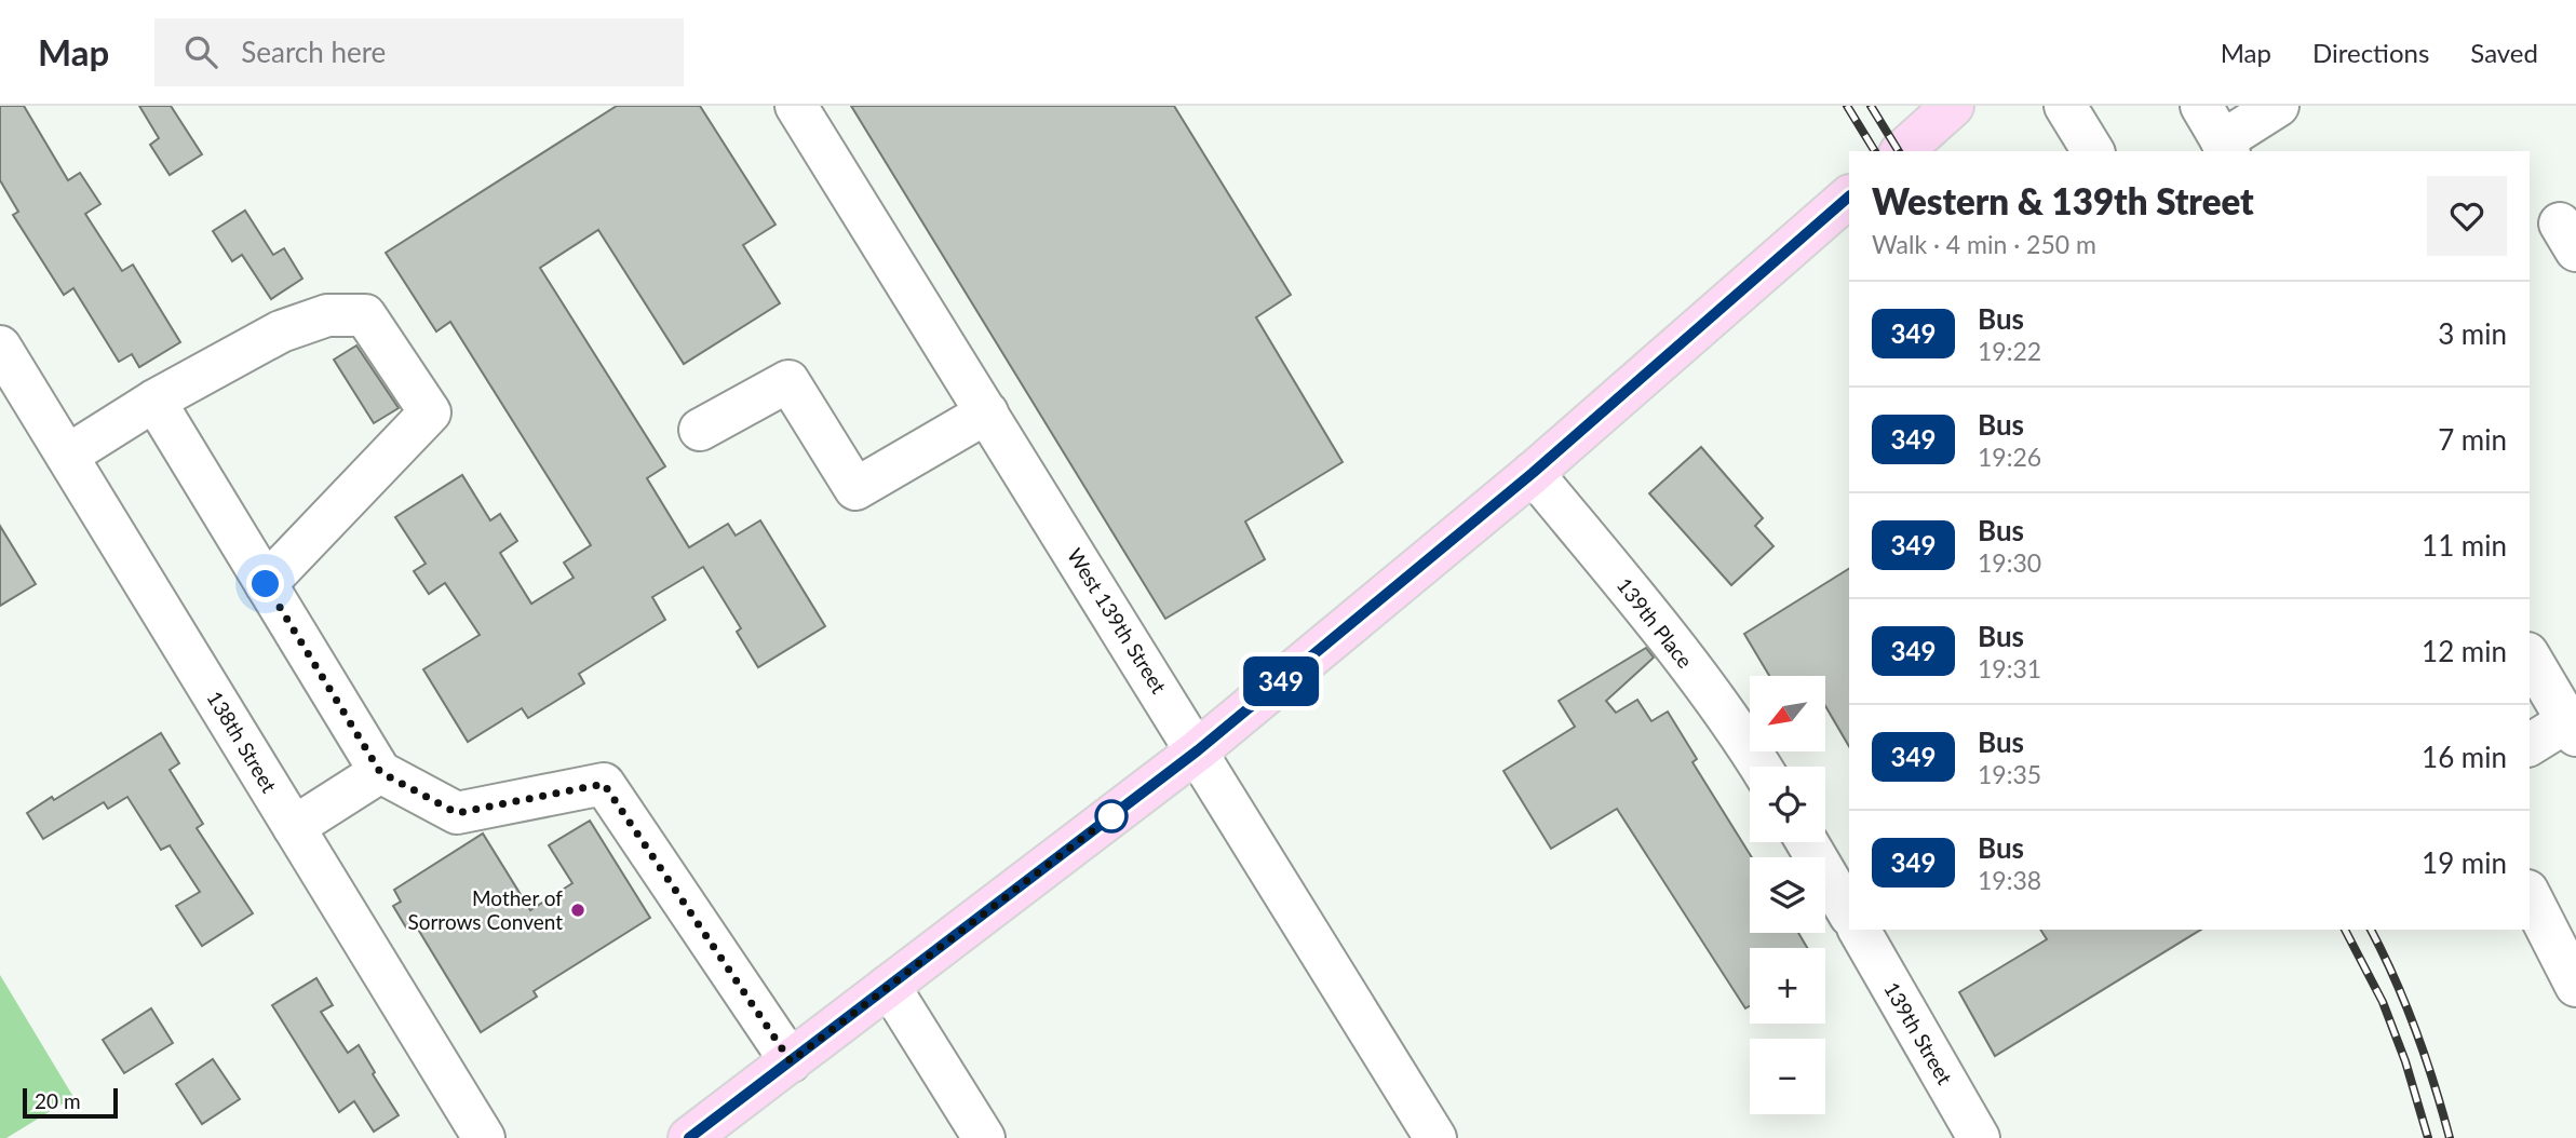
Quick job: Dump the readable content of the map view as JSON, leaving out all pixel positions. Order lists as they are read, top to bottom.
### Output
{
  "streets": {
    "street": [
      "West 139th Street",
      "139th Place",
      "138th Street",
      "139th Street"
    ]
  },
  "places": ["Mother of Sorrows Convent"],
  "lines": ["bus line 349"],
  "scale_bar": "20 m",
  "north": "bottom left",
  "page": {
    "header": "Map",
    "search": "Search here",
    "nav": ["Map", "Directions", "Saved"],
    "on_map": "349",
    "heading": ["Western & 139th Street", "Walk · 4 min · 250 m"],
    "list": [
      {
        "mark": "349",
        "name": "Bus",
        "note": "19:22",
        "value": "3 min"
      },
      {
        "mark": "349",
        "name": "Bus",
        "note": "19:26",
        "value": "7 min"
      },
      {
        "mark": "349",
        "name": "Bus",
        "note": "19:30",
        "value": "11 min"
      },
      {
        "mark": "349",
        "name": "Bus",
        "note": "19:31",
        "value": "12 min"
      },
      {
        "mark": "349",
        "name": "Bus",
        "note": "19:35",
        "value": "16 min"
      },
      {
        "mark": "349",
        "name": "Bus",
        "note": "19:38",
        "value": "19 min"
      }
    ],
    "map_buttons": ["+", "−"],
    "scale": "20 m"
  }
}
